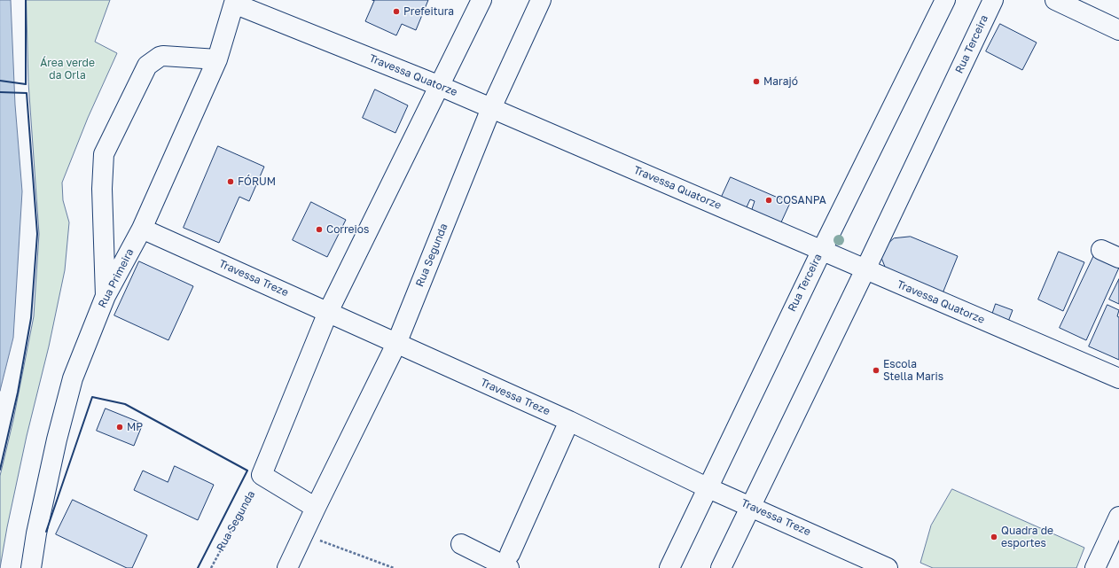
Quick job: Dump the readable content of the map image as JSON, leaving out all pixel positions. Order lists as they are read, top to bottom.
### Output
{
  "streets": {
    "street": [
      "Rua Terceira",
      "Travessa Quatorze",
      "Rua Segunda",
      "Rua Primeira",
      "Travessa Treze"
    ]
  },
  "crossings": [
    ["Rua Terceira", "Travessa Quatorze"],
    ["Rua Terceira", "Travessa Treze"],
    ["Travessa Quatorze", "Rua Segunda"],
    ["Travessa Quatorze", "Rua Primeira"],
    ["Rua Segunda", "Travessa Treze"],
    ["Rua Primeira", "Travessa Treze"]
  ],
  "parks": ["Área verde da Orla"],
  "places": [
    "Prefeitura",
    "Marajó",
    "FÓRUM",
    "COSANPA",
    "Correios",
    "Escola Stella Maris",
    "MP",
    "Quadra de esportes"
  ]
}
